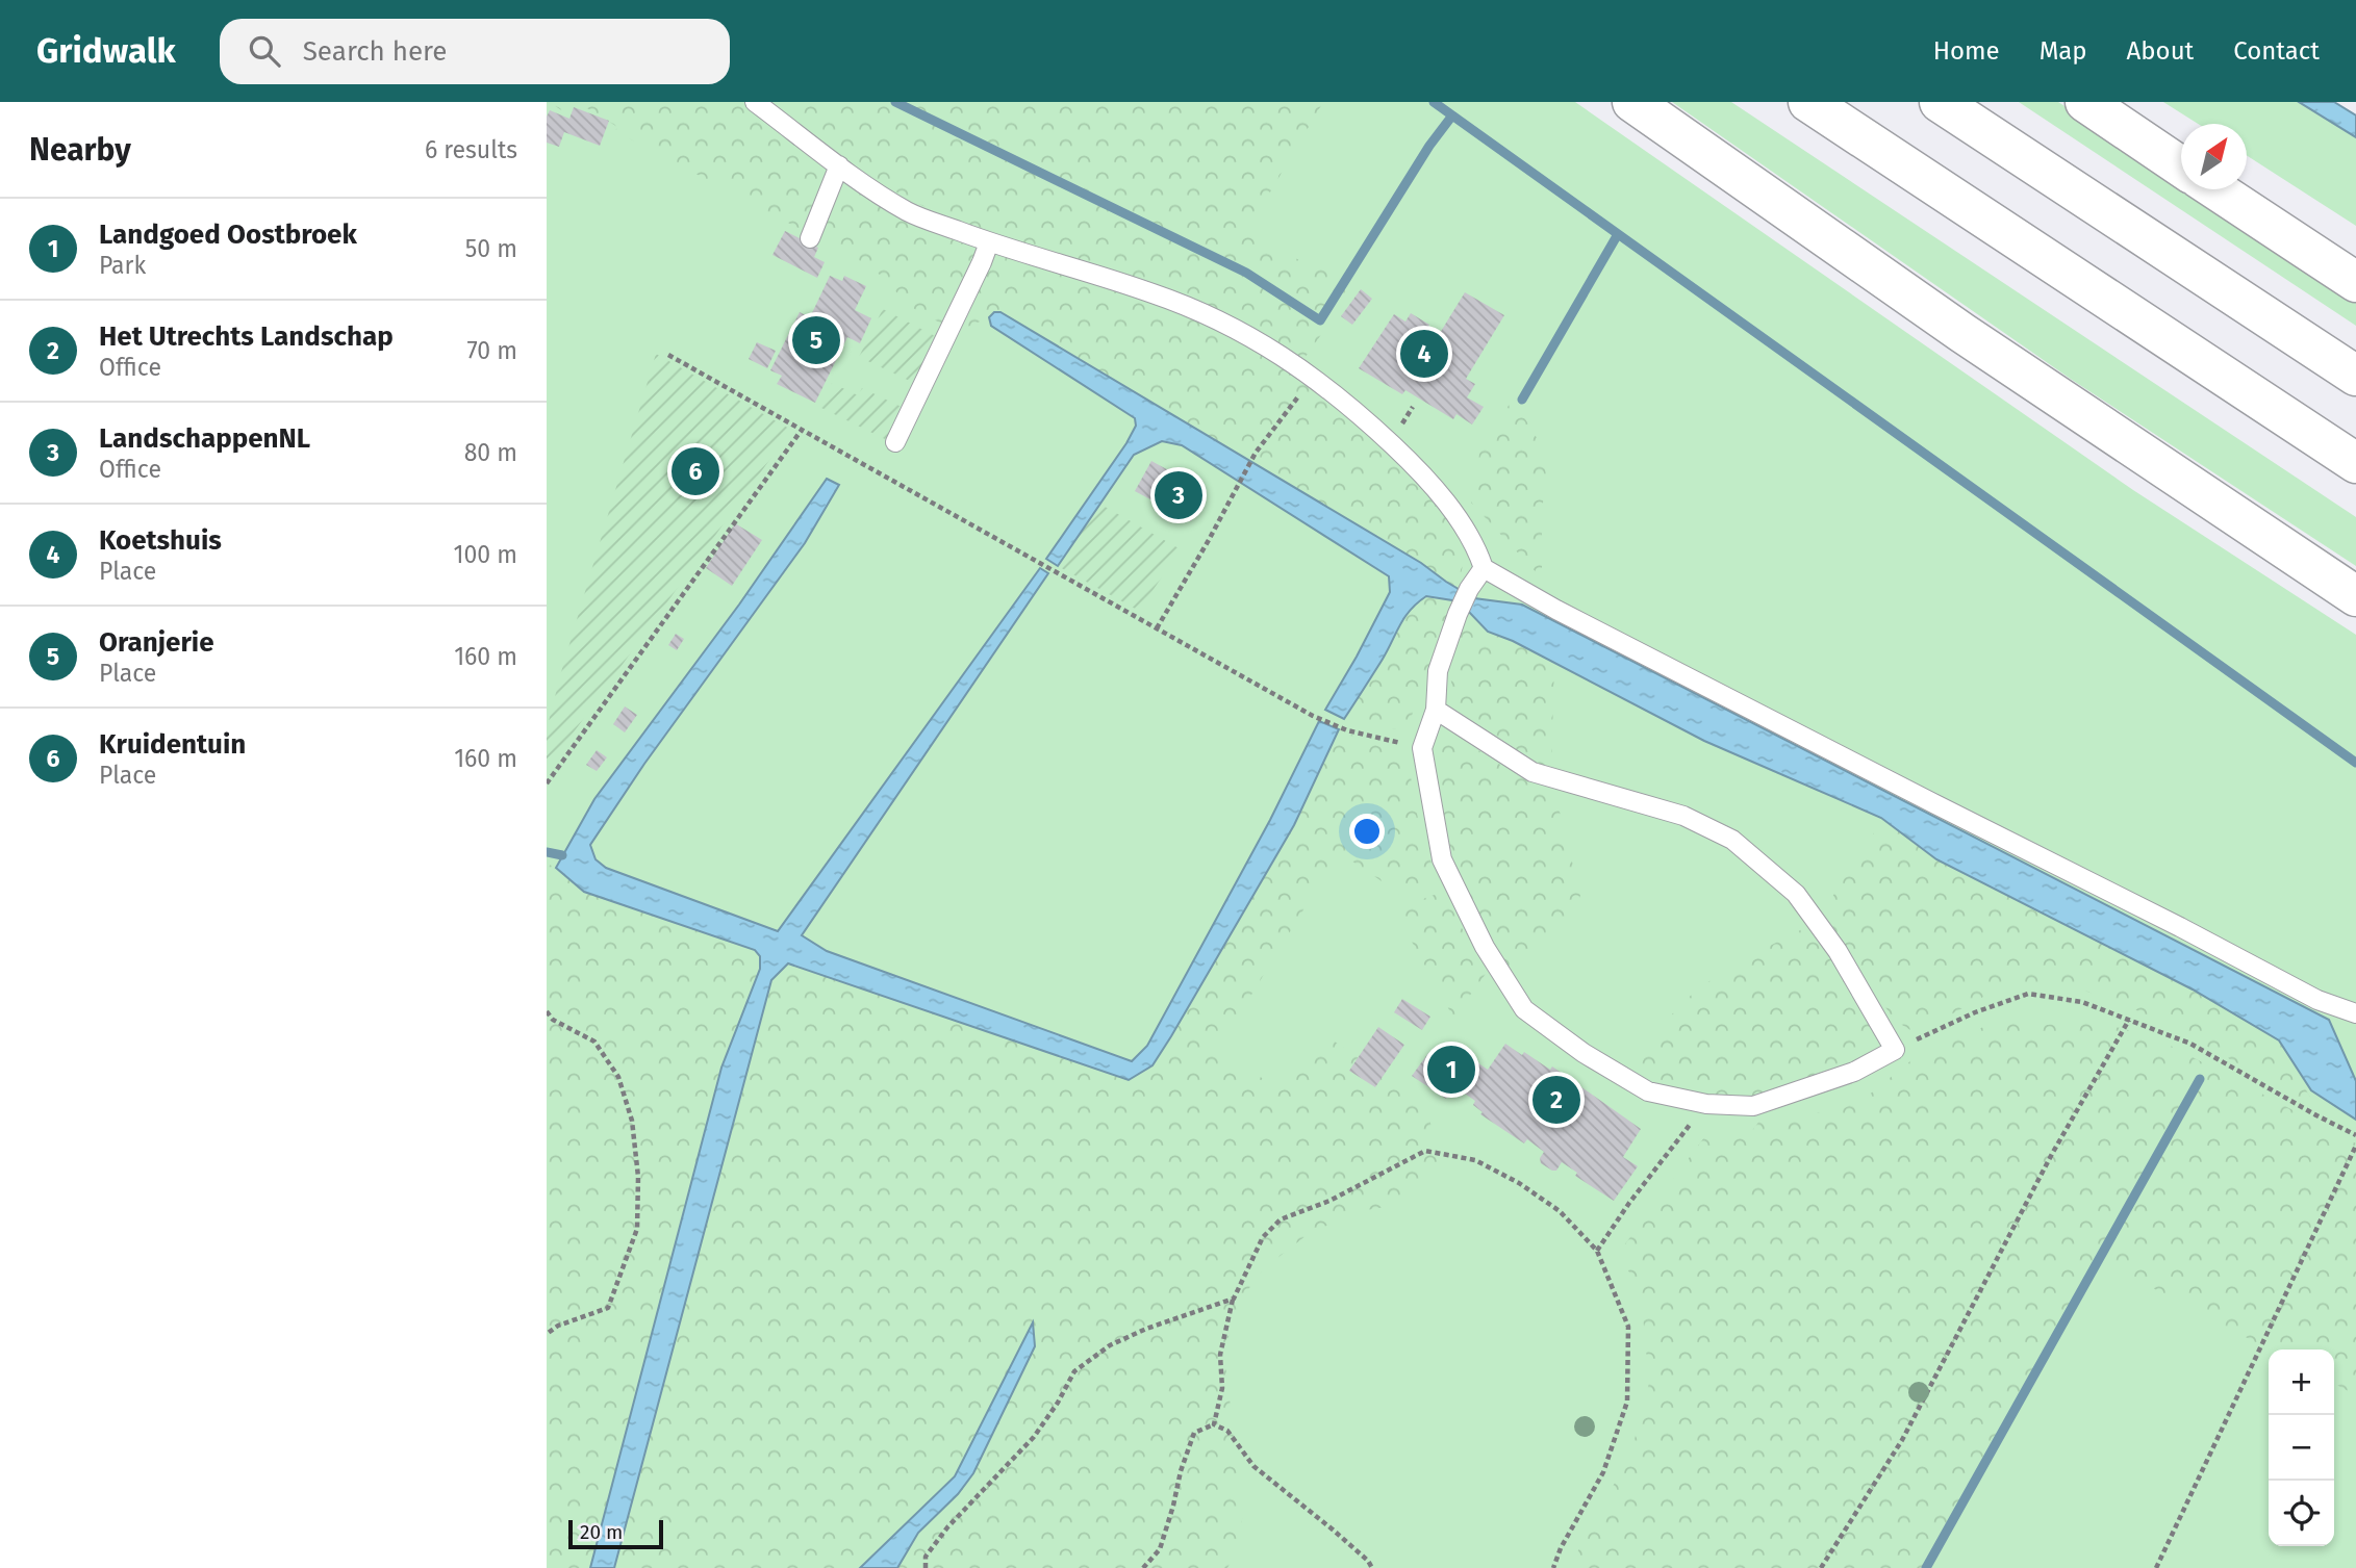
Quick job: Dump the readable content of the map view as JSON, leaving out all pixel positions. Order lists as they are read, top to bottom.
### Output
{
  "scale_bar": "20 m",
  "north": "top right",
  "page": {
    "header": "Gridwalk",
    "search": "Search here",
    "nav": [
      "Home",
      "Map",
      "About",
      "Contact"
    ],
    "heading": ["Nearby", "6 results"],
    "list": [
      {
        "mark": "1",
        "name": "Landgoed Oostbroek",
        "note": "Park",
        "value": "50 m"
      },
      {
        "mark": "2",
        "name": "Het Utrechts Landschap",
        "note": "Office",
        "value": "70 m"
      },
      {
        "mark": "3",
        "name": "LandschappenNL",
        "note": "Office",
        "value": "80 m"
      },
      {
        "mark": "4",
        "name": "Koetshuis",
        "note": "Place",
        "value": "100 m"
      },
      {
        "mark": "5",
        "name": "Oranjerie",
        "note": "Place",
        "value": "160 m"
      },
      {
        "mark": "6",
        "name": "Kruidentuin",
        "note": "Place",
        "value": "160 m"
      }
    ],
    "pins": [
      "5",
      "4",
      "6",
      "3",
      "1",
      "2"
    ],
    "map_buttons": ["+", "−"],
    "scale": "20 m"
  }
}
